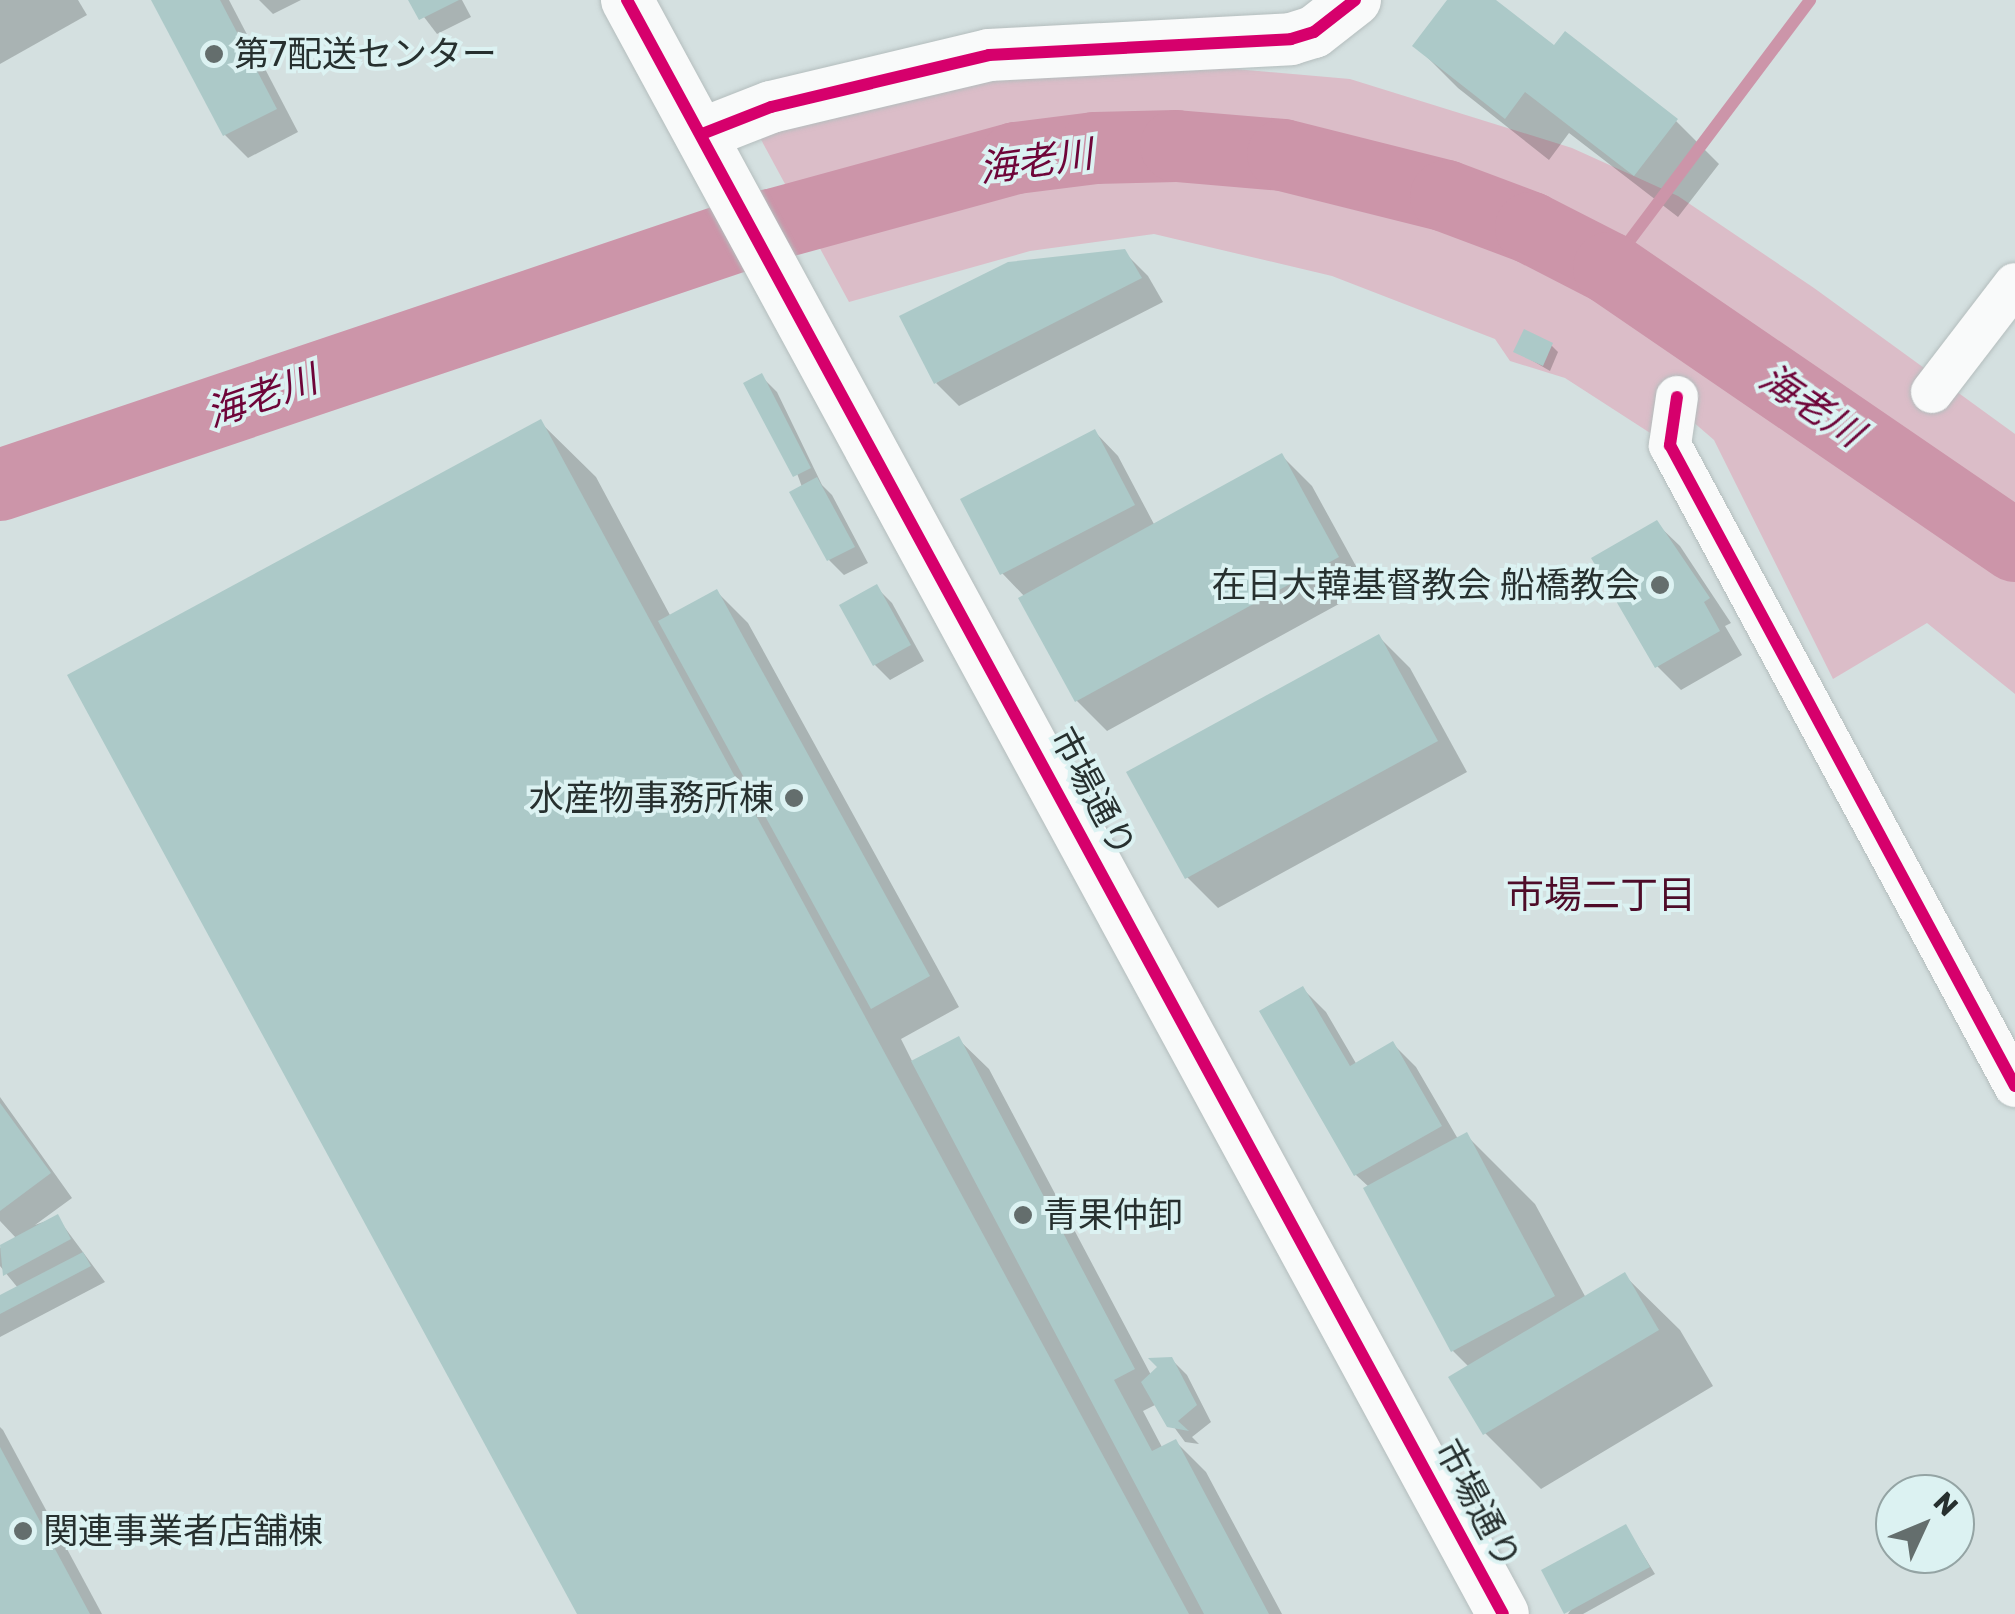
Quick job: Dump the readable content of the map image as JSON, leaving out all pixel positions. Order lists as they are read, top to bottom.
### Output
{
  "streets": {
    "street": ["市場通り"]
  },
  "districts": ["市場二丁目"],
  "water": ["海老川"],
  "places": [
    "第7配送センター",
    "在日大韓基督教会 船橋教会",
    "水産物事務所棟",
    "青果仲卸",
    "関連事業者店舗棟"
  ],
  "north": "top right"
}
